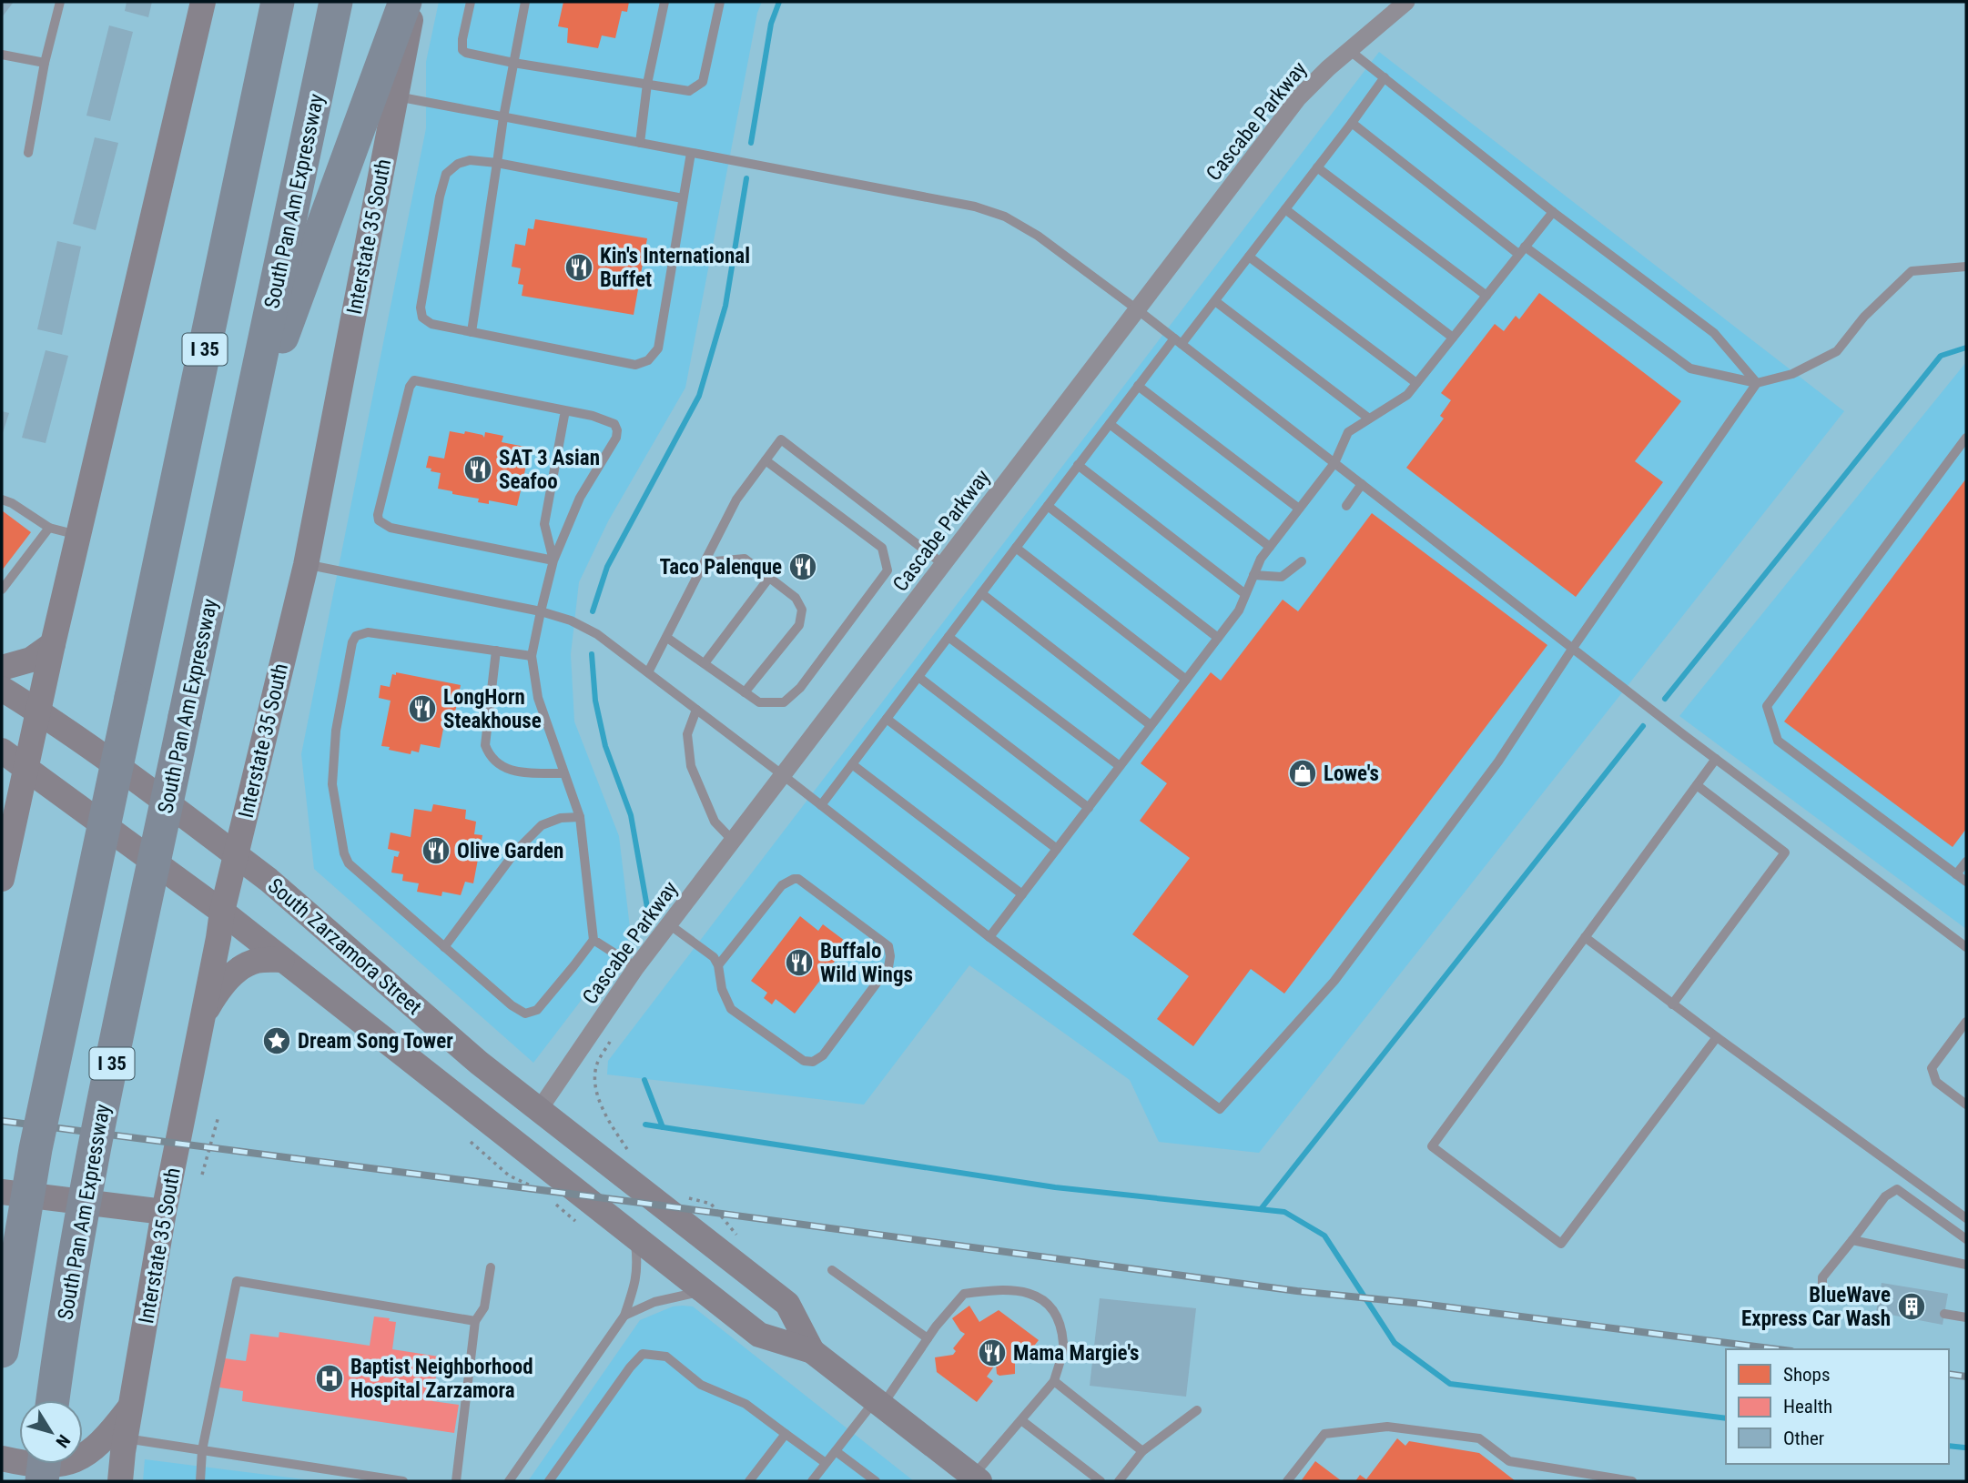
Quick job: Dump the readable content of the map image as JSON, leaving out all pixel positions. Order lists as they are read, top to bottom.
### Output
{
  "streets": {
    "highway": ["South Pan Am Expressway", "I 35"],
    "main road": ["Interstate 35 South", "South Zarzamora Street"],
    "street": ["Cascabe Parkway"]
  },
  "crossings": [
    ["Cascabe Parkway", "South Zarzamora Street"],
    ["Interstate 35 South", "South Zarzamora Street"]
  ],
  "places": {
    "restaurant": [
      "Kin's International Buffet",
      "SAT 3 Asian Seafoo",
      "Taco Palenque",
      "LongHorn Steakhouse",
      "Olive Garden",
      "Buffalo Wild Wings",
      "Mama Margie's"
    ],
    "shop": ["Lowe's"],
    "place": ["Dream Song Tower"],
    "building": ["BlueWave Express Car Wash"],
    "hospital": ["Baptist Neighborhood Hospital Zarzamora"]
  },
  "legend": ["Shops", "Health", "Other"],
  "north": "bottom right"
}
